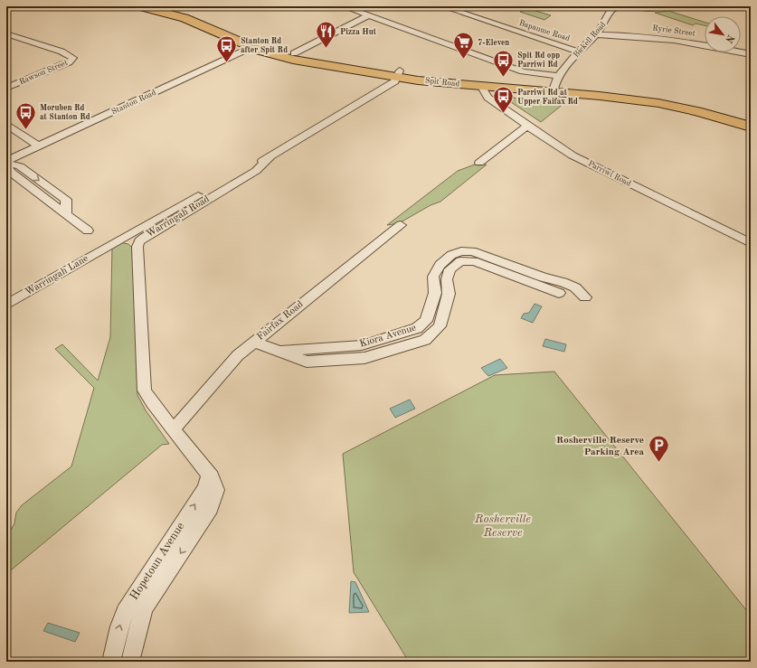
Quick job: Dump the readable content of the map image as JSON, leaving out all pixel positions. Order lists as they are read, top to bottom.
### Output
{
  "streets": {
    "highway": ["Spit Road"],
    "street": [
      "Bapaume Road",
      "Ryrie Street",
      "Bickell Road",
      "Rawson Street",
      "Stanton Road",
      "Parriwi Road",
      "Warringah Road",
      "Warringah Lane",
      "Fairfax Road",
      "Kiora Avenue",
      "Hopetoun Avenue"
    ]
  },
  "crossings": [
    ["Bapaume Road", "Bickell Road"],
    ["Ryrie Street", "Bickell Road"],
    ["Bickell Road", "Spit Road"],
    ["Spit Road", "Stanton Road"],
    ["Spit Road", "Parriwi Road"],
    ["Spit Road", "Warringah Road"],
    ["Warringah Road", "Warringah Lane"],
    ["Warringah Road", "Hopetoun Avenue"],
    ["Fairfax Road", "Kiora Avenue"],
    ["Fairfax Road", "Hopetoun Avenue"]
  ],
  "parks": ["Rosherville Reserve"],
  "places": {
    "restaurant": ["Pizza Hut"],
    "supermarket": ["7-Eleven"],
    "bus stop": [
      "Stanton Rd after Spit Rd",
      "Spit Rd opp Parriwi Rd",
      "Parriwi Rd at Upper Faifax Rd",
      "Moruben Rd at Stanton Rd"
    ],
    "parking": ["Rosherville Reserve Parking Area"]
  },
  "north": "bottom right"
}
